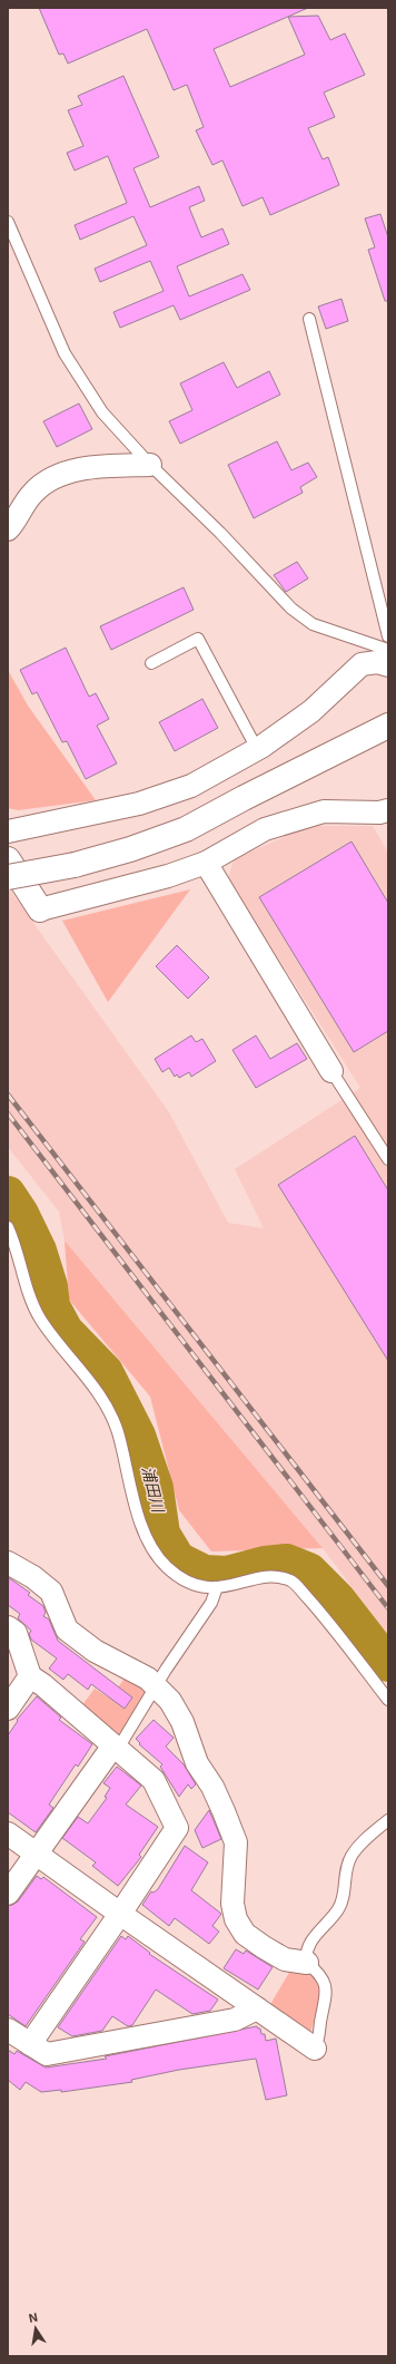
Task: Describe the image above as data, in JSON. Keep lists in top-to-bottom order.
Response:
{
  "water": ["浦田川"],
  "north": "top"
}
